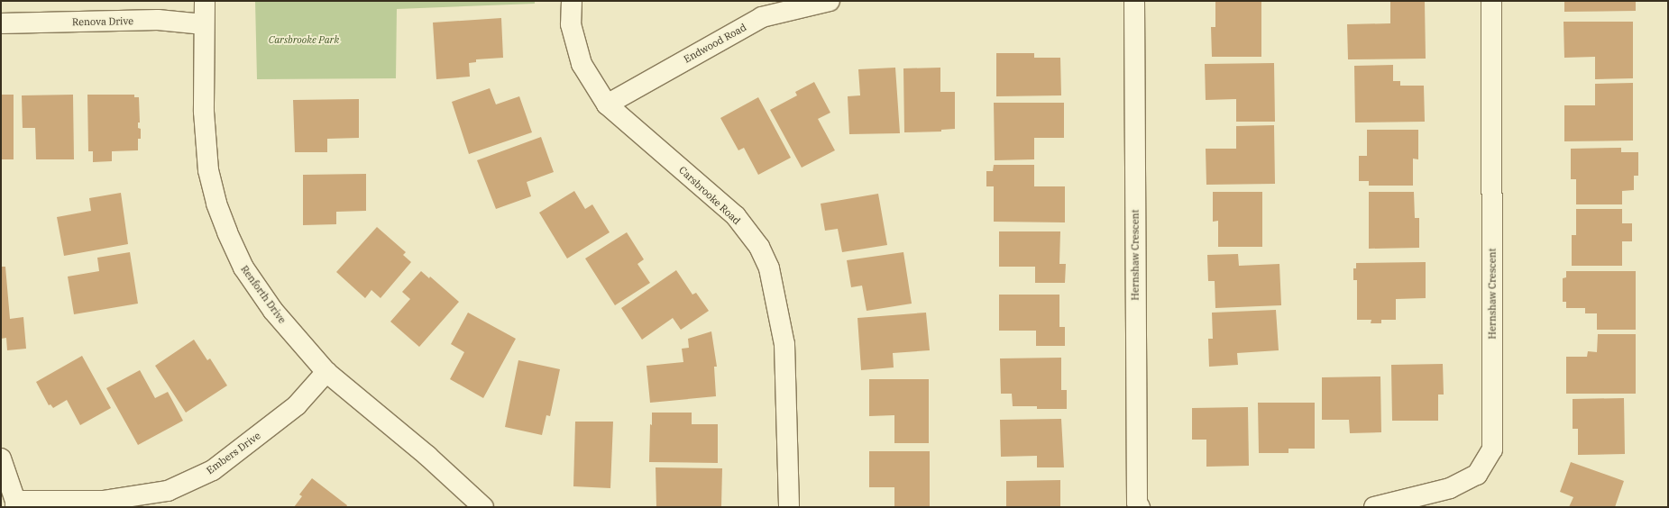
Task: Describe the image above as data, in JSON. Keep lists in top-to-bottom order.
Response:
{
  "streets": {
    "street": [
      "Renova Drive",
      "Endwood Road",
      "Carsbrooke Road",
      "Hernshaw Crescent",
      "Renforth Drive",
      "Embers Drive"
    ]
  },
  "crossings": [
    ["Renova Drive", "Renforth Drive"],
    ["Endwood Road", "Carsbrooke Road"],
    ["Renforth Drive", "Embers Drive"]
  ],
  "parks": ["Carsbrooke Park"]
}
